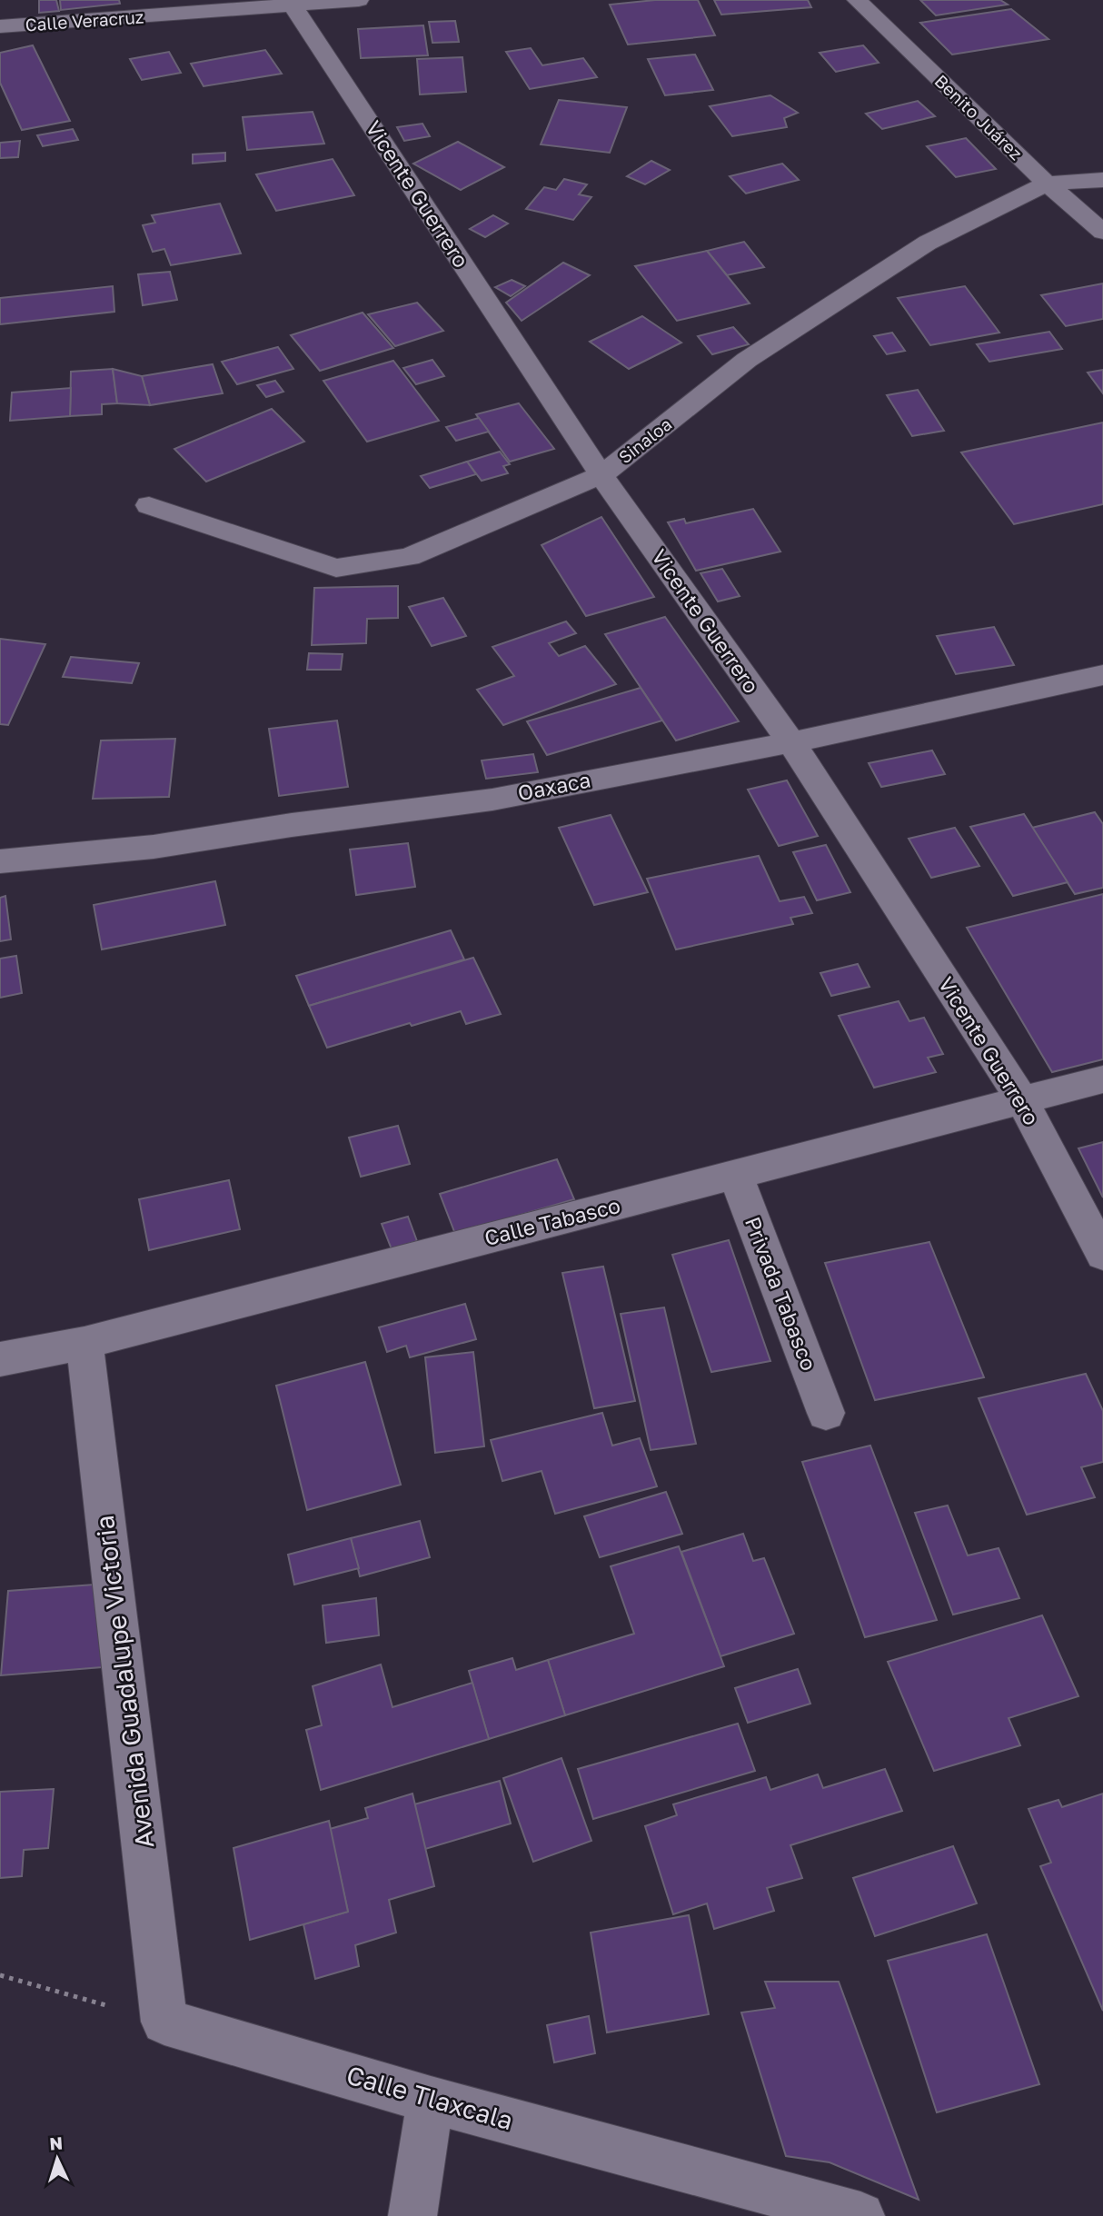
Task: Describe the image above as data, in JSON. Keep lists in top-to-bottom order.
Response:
{
  "streets": {
    "street": [
      "Calle Veracruz",
      "Benito Juárez",
      "Vicente Guerrero",
      "Sinaloa",
      "Oaxaca",
      "Calle Tabasco",
      "Privada Tabasco",
      "Avenida Guadalupe Victoria",
      "Calle Tlaxcala"
    ]
  },
  "crossings": [
    ["Calle Veracruz", "Vicente Guerrero"],
    ["Benito Juárez", "Sinaloa"],
    ["Vicente Guerrero", "Sinaloa"],
    ["Vicente Guerrero", "Oaxaca"],
    ["Vicente Guerrero", "Calle Tabasco"],
    ["Calle Tabasco", "Privada Tabasco"],
    ["Calle Tabasco", "Avenida Guadalupe Victoria"],
    ["Avenida Guadalupe Victoria", "Calle Tlaxcala"]
  ],
  "north": "top"
}
